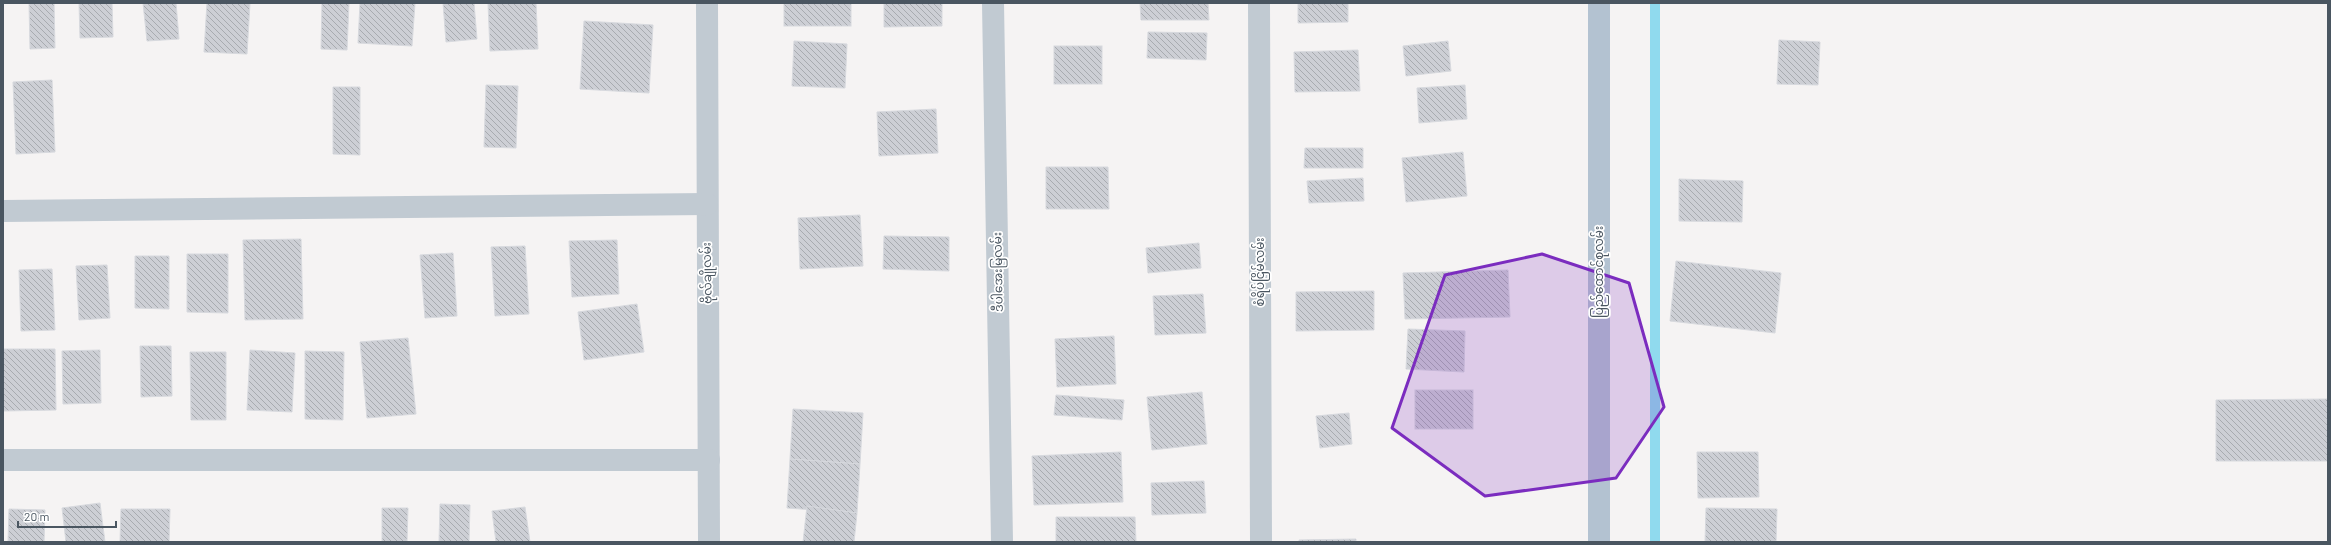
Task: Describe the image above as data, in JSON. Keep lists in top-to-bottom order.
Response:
{
  "streets": {
    "main road": ["ပြည်ထောင်စုလမ်း"],
    "street": ["ဒီပါအေးမြလမ်း", "စံရိပ်ငြိမ်လမ်း", "ဗိုလ်ချိုလမ်း"]
  },
  "scale_bar": "20 m"
}
